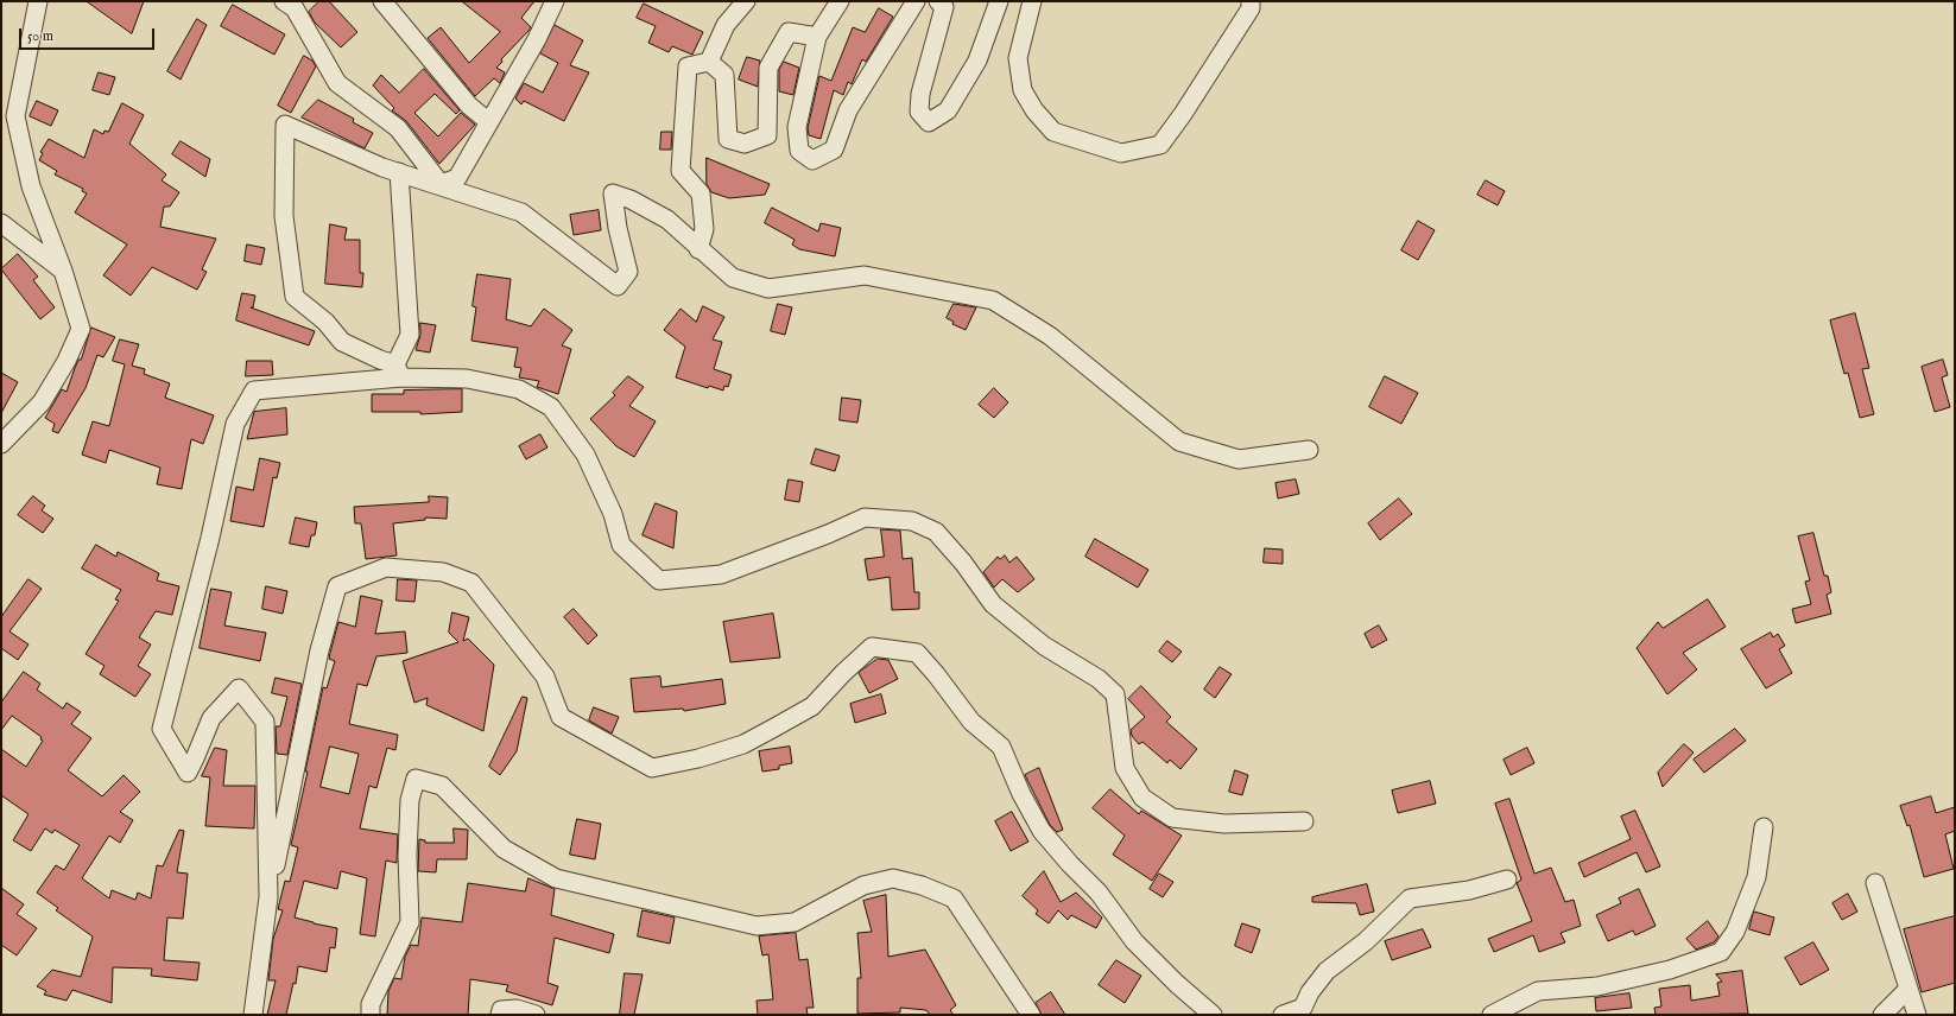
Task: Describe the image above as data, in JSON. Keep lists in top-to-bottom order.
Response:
{
  "scale_bar": "50 m"
}
